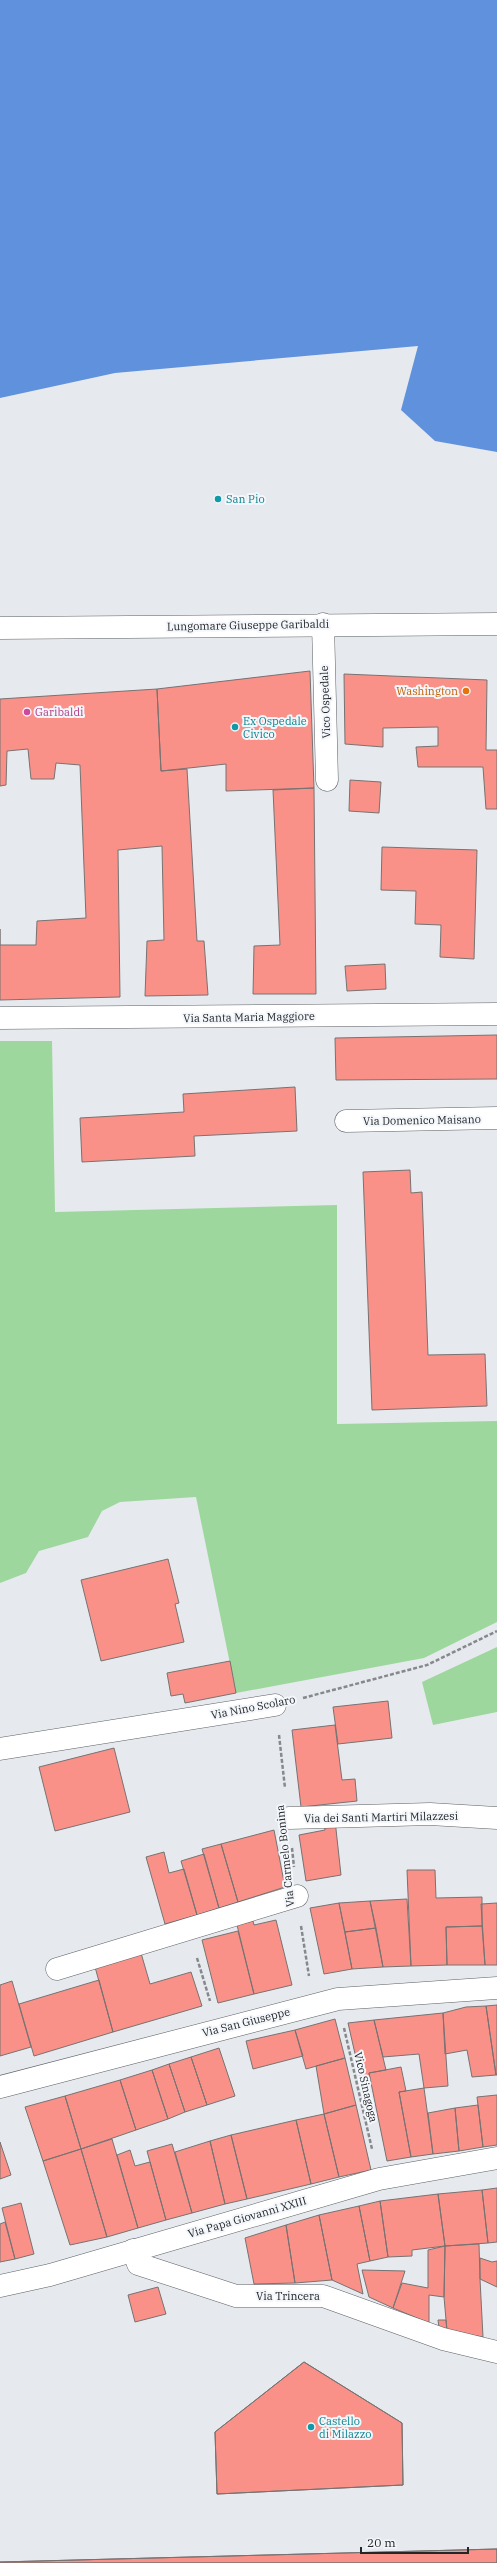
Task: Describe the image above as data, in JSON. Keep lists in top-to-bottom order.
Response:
{
  "streets": {
    "street": [
      "Lungomare Giuseppe Garibaldi",
      "Vico Ospedale",
      "Via Santa Maria Maggiore",
      "Via Domenico Maisano",
      "Via Nino Scolaro",
      "Via dei Santi Martiri Milazzesi",
      "Via San Giuseppe",
      "Via Papa Giovanni XXIII",
      "Via Trincera"
    ],
    "path": ["Via Carmelo Bonina", "Vico Sinagoga"]
  },
  "crossings": [
    ["Lungomare Giuseppe Garibaldi", "Vico Ospedale"],
    ["Via Nino Scolaro", "Via Carmelo Bonina"],
    ["Via dei Santi Martiri Milazzesi", "Via Carmelo Bonina"],
    ["Via Carmelo Bonina", "Via San Giuseppe"],
    ["Via San Giuseppe", "Vico Sinagoga"],
    ["Vico Sinagoga", "Via Papa Giovanni XXIII"],
    ["Via Papa Giovanni XXIII", "Via Trincera"]
  ],
  "places": [
    "San Pio",
    "Washington",
    "Garibaldi",
    "Ex Ospedale Civico",
    "Castello di Milazzo"
  ],
  "scale_bar": "20 m"
}
